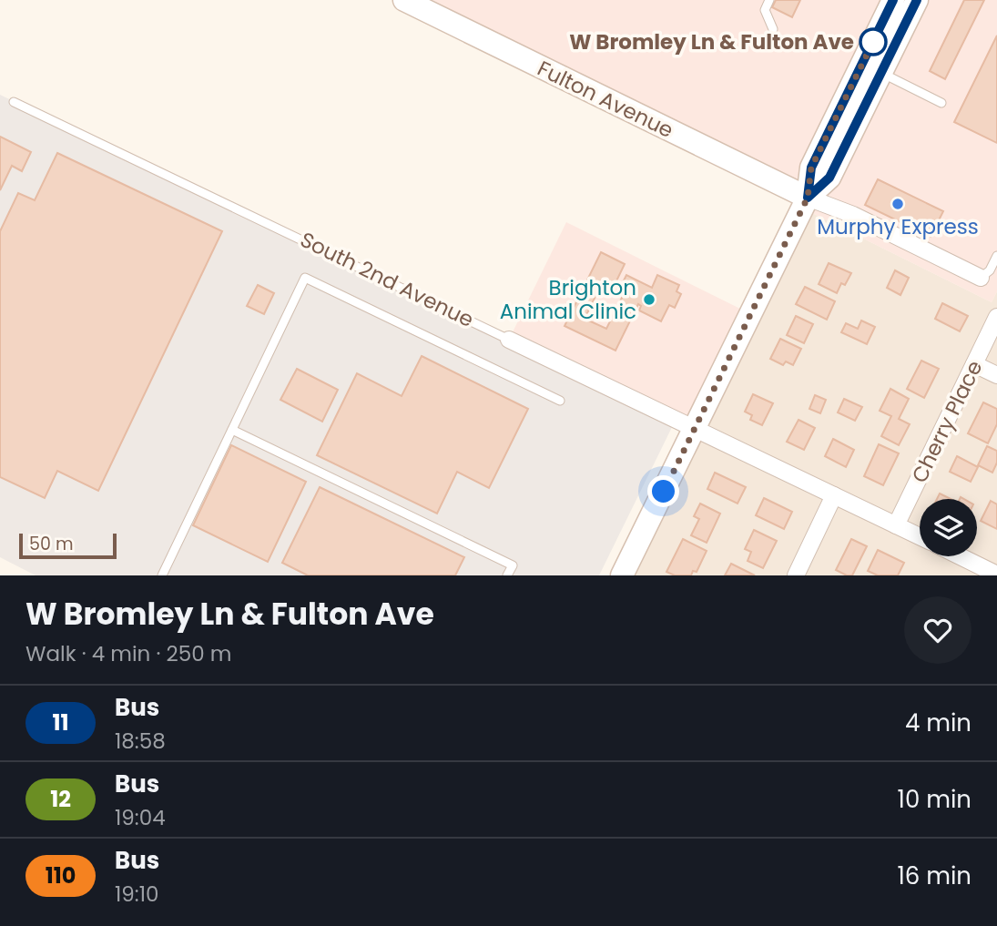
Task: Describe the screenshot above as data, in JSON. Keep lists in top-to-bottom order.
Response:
{
  "streets": {
    "main road": ["Fulton Avenue"],
    "street": ["South 2nd Avenue", "Cherry Place"]
  },
  "crossings": [
    ["South 2nd Avenue", "Cherry Place"]
  ],
  "places": ["W Bromley Ln & Fulton Ave", "Murphy Express", "Brighton Animal Clinic"],
  "lines": ["bus line 11"],
  "scale_bar": "50 m",
  "page": {
    "scale": "50 m",
    "heading": ["W Bromley Ln & Fulton Ave", "Walk · 4 min · 250 m"],
    "list": [
      {
        "mark": "11",
        "name": "Bus",
        "note": "18:58",
        "value": "4 min"
      },
      {
        "mark": "12",
        "name": "Bus",
        "note": "19:04",
        "value": "10 min"
      },
      {
        "mark": "110",
        "name": "Bus",
        "note": "19:10",
        "value": "16 min"
      }
    ]
  }
}
